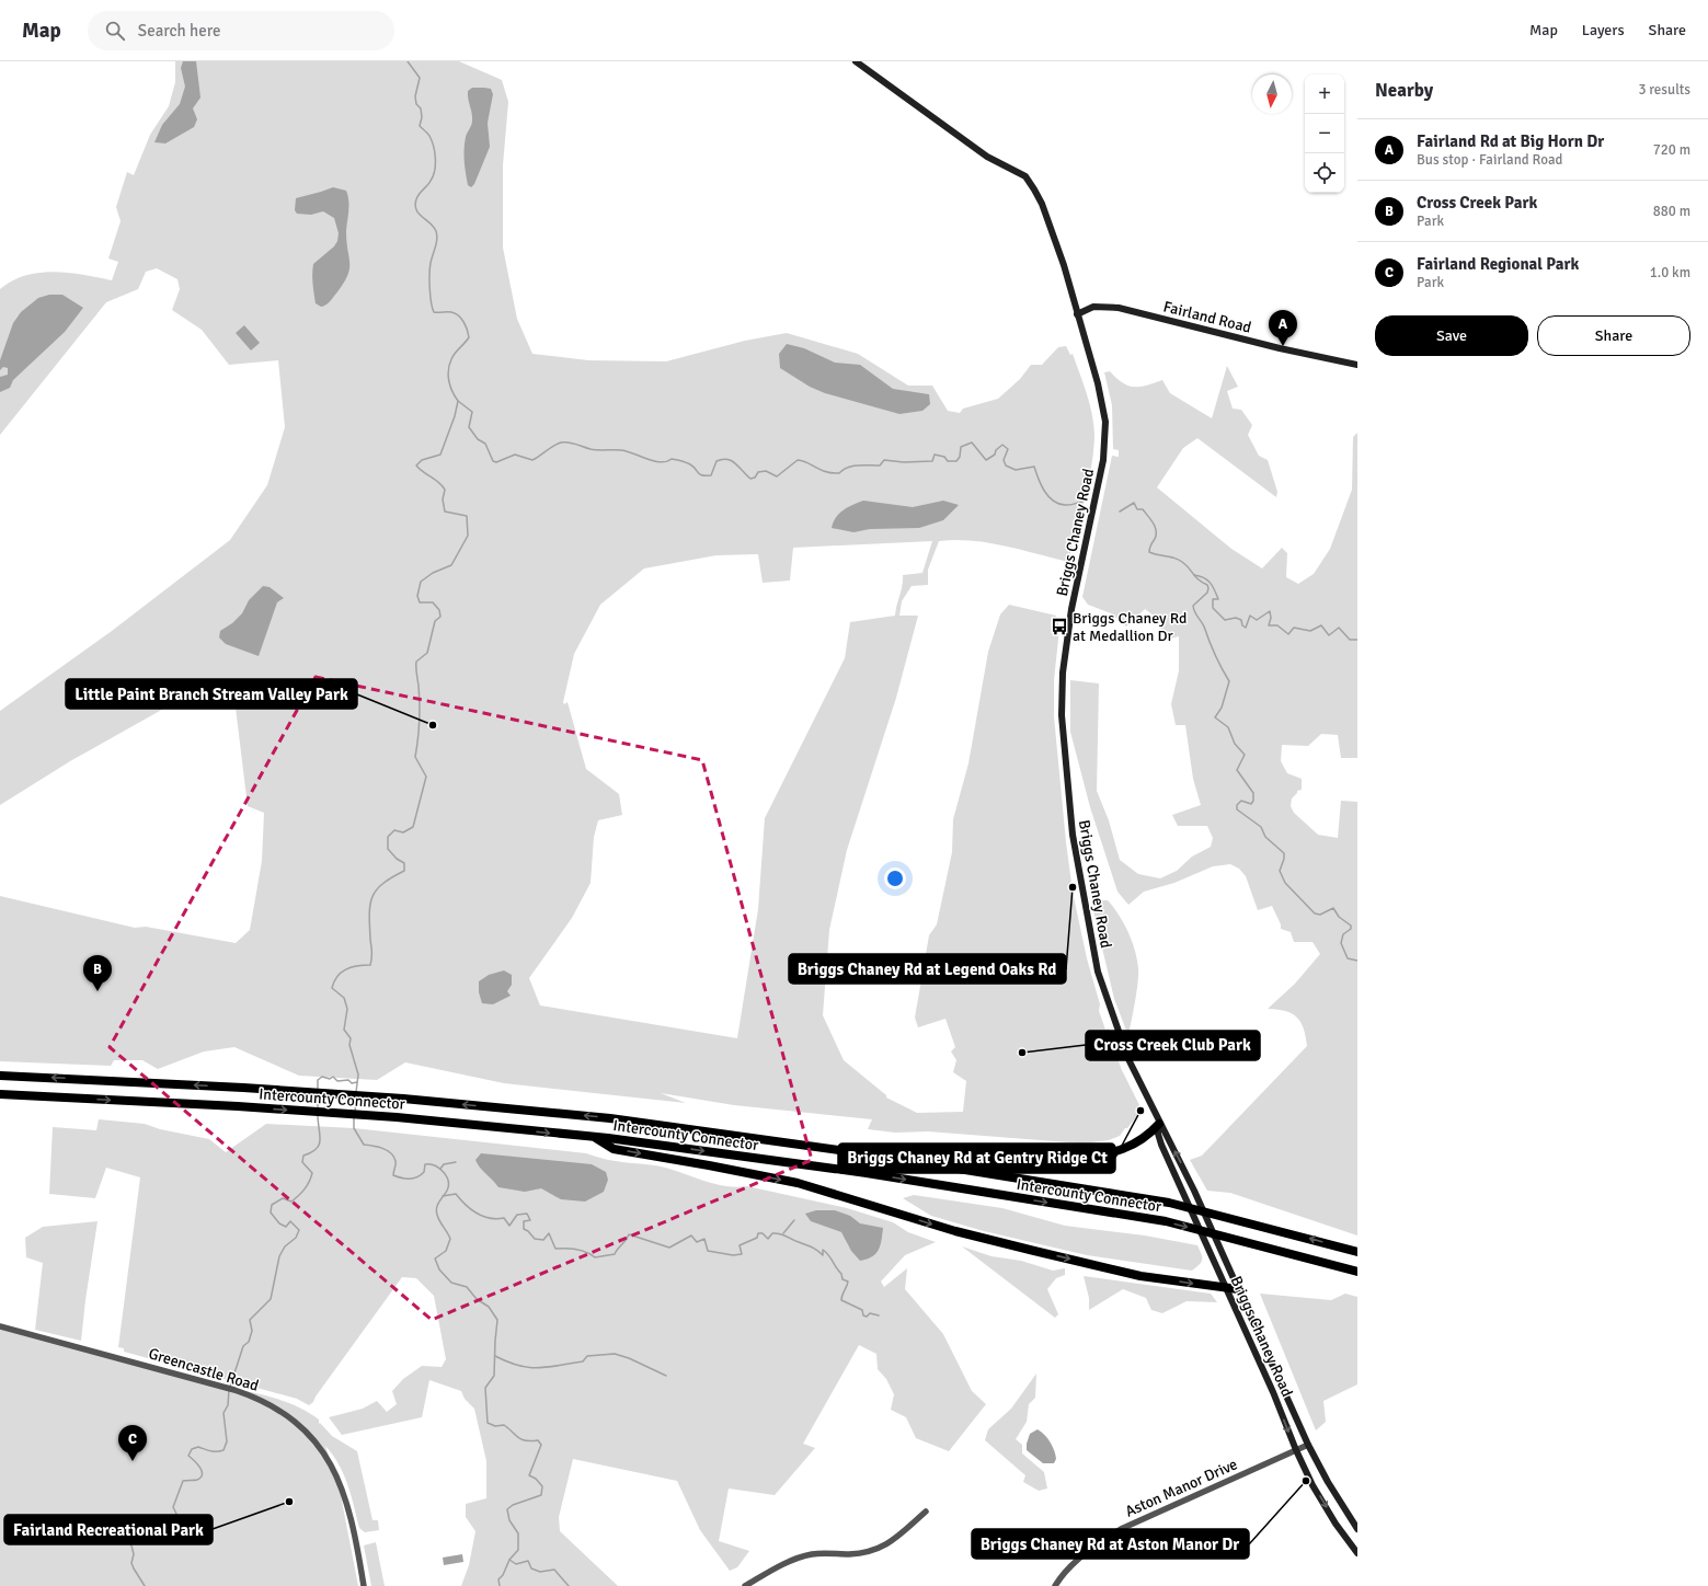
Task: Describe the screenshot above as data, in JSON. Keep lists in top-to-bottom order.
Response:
{
  "streets": {
    "highway": ["Intercounty Connector"],
    "main road": ["Fairland Road", "Briggs Chaney Road"],
    "street": ["Greencastle Road", "Aston Manor Drive"]
  },
  "crossings": [
    ["Fairland Road", "Briggs Chaney Road"],
    ["Briggs Chaney Road", "Aston Manor Drive"]
  ],
  "places": {
    "bus stop": ["Briggs Chaney Rd at Medallion Dr"],
    "other": [
      "Little Paint Branch Stream Valley Park",
      "Briggs Chaney Rd at Legend Oaks Rd",
      "Cross Creek Club Park",
      "Briggs Chaney Rd at Gentry Ridge Ct",
      "Briggs Chaney Rd at Aston Manor Dr",
      "Fairland Recreational Park"
    ]
  },
  "north": "bottom",
  "page": {
    "header": "Map",
    "search": "Search here",
    "nav": ["Map", "Layers", "Share"],
    "heading": ["Nearby", "3 results"],
    "map_buttons": ["+", "−"],
    "list": [
      {
        "mark": "A",
        "name": "Fairland Rd at Big Horn Dr",
        "note": "Bus stop · Fairland Road",
        "value": "720 m"
      },
      {
        "mark": "B",
        "name": "Cross Creek Park",
        "note": "Park",
        "value": "880 m"
      },
      {
        "mark": "C",
        "name": "Fairland Regional Park",
        "note": "Park",
        "value": "1.0 km"
      }
    ],
    "buttons": ["Save", "Share"],
    "pins": ["A", "B", "C"]
  }
}
